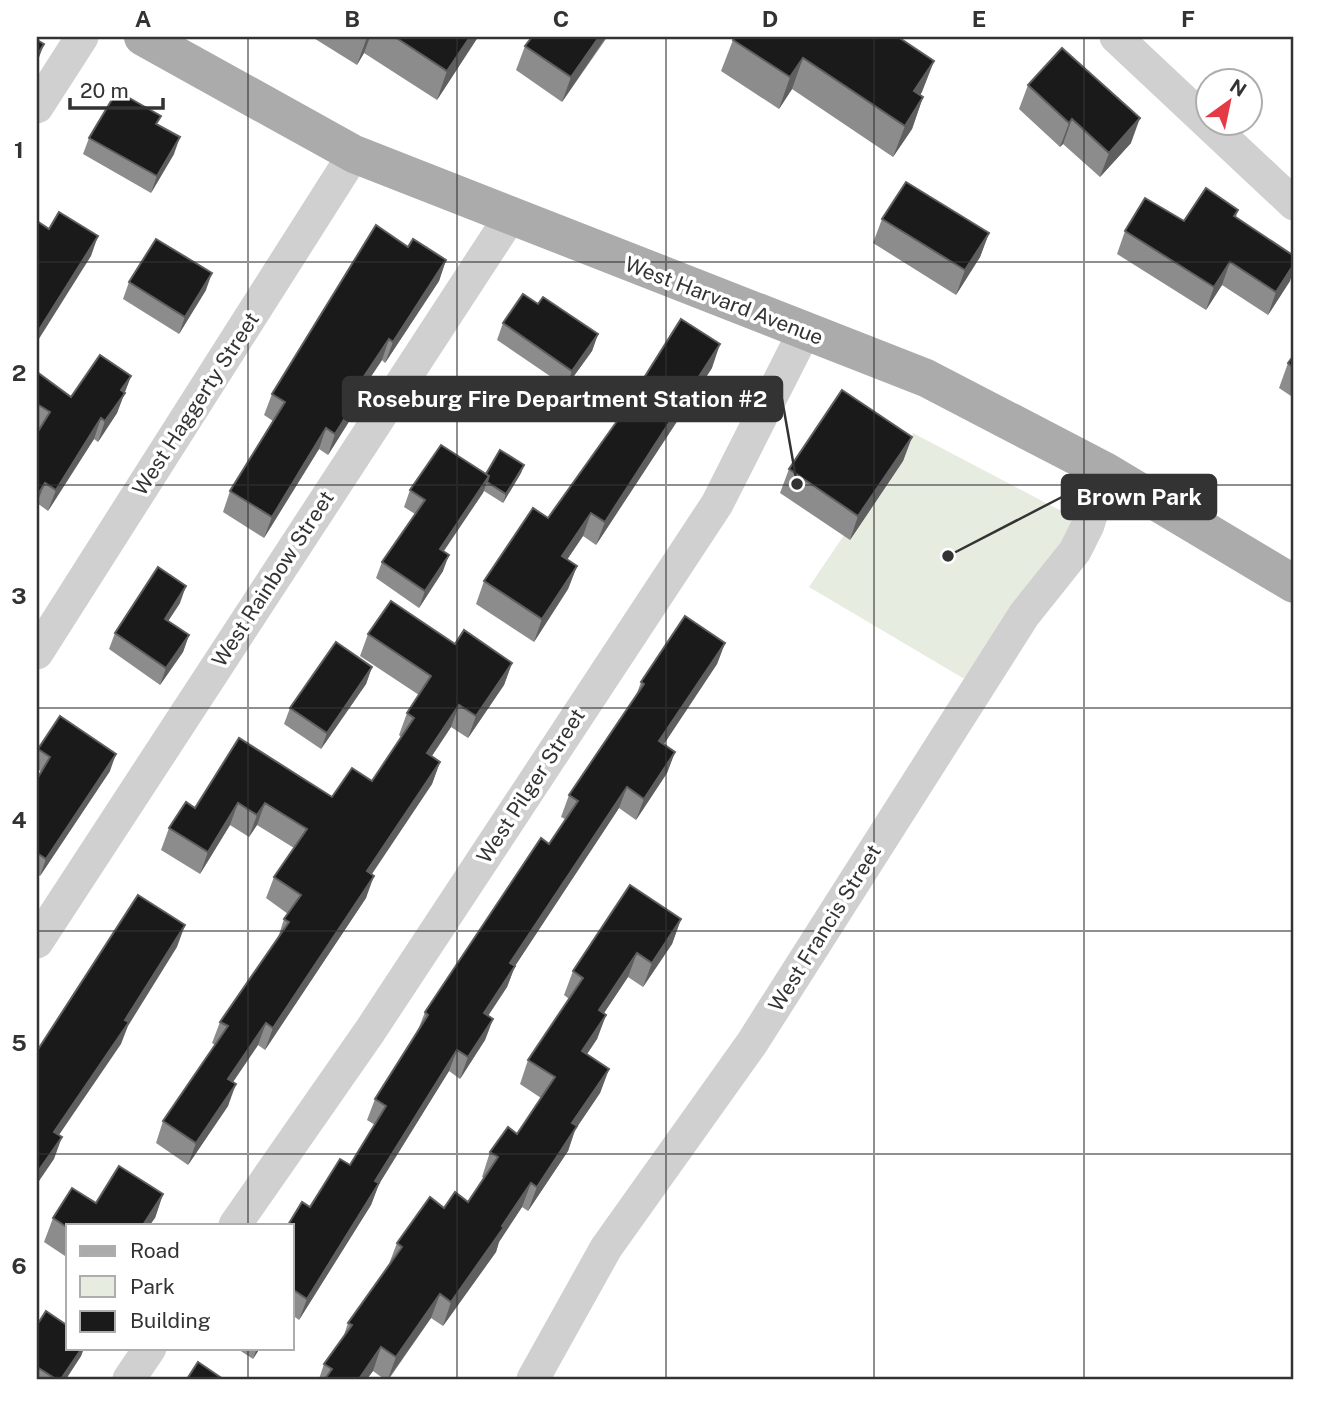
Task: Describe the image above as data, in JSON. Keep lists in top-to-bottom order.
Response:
{
  "streets": {
    "main road": ["West Harvard Avenue"],
    "street": [
      "West Haggerty Street",
      "West Rainbow Street",
      "West Pilger Street",
      "West Francis Street"
    ]
  },
  "crossings": [
    ["West Harvard Avenue", "West Haggerty Street"],
    ["West Harvard Avenue", "West Rainbow Street"],
    ["West Harvard Avenue", "West Pilger Street"],
    ["West Harvard Avenue", "West Francis Street"]
  ],
  "places": ["Roseburg Fire Department Station #2", "Brown Park"],
  "legend": ["Road", "Park", "Building"],
  "scale_bar": "20 m",
  "north": "top right",
  "grid": {
    "columns": [
      "A",
      "B",
      "C",
      "D",
      "E",
      "F"
    ],
    "rows": [
      "1",
      "2",
      "3",
      "4",
      "5",
      "6"
    ]
  }
}
